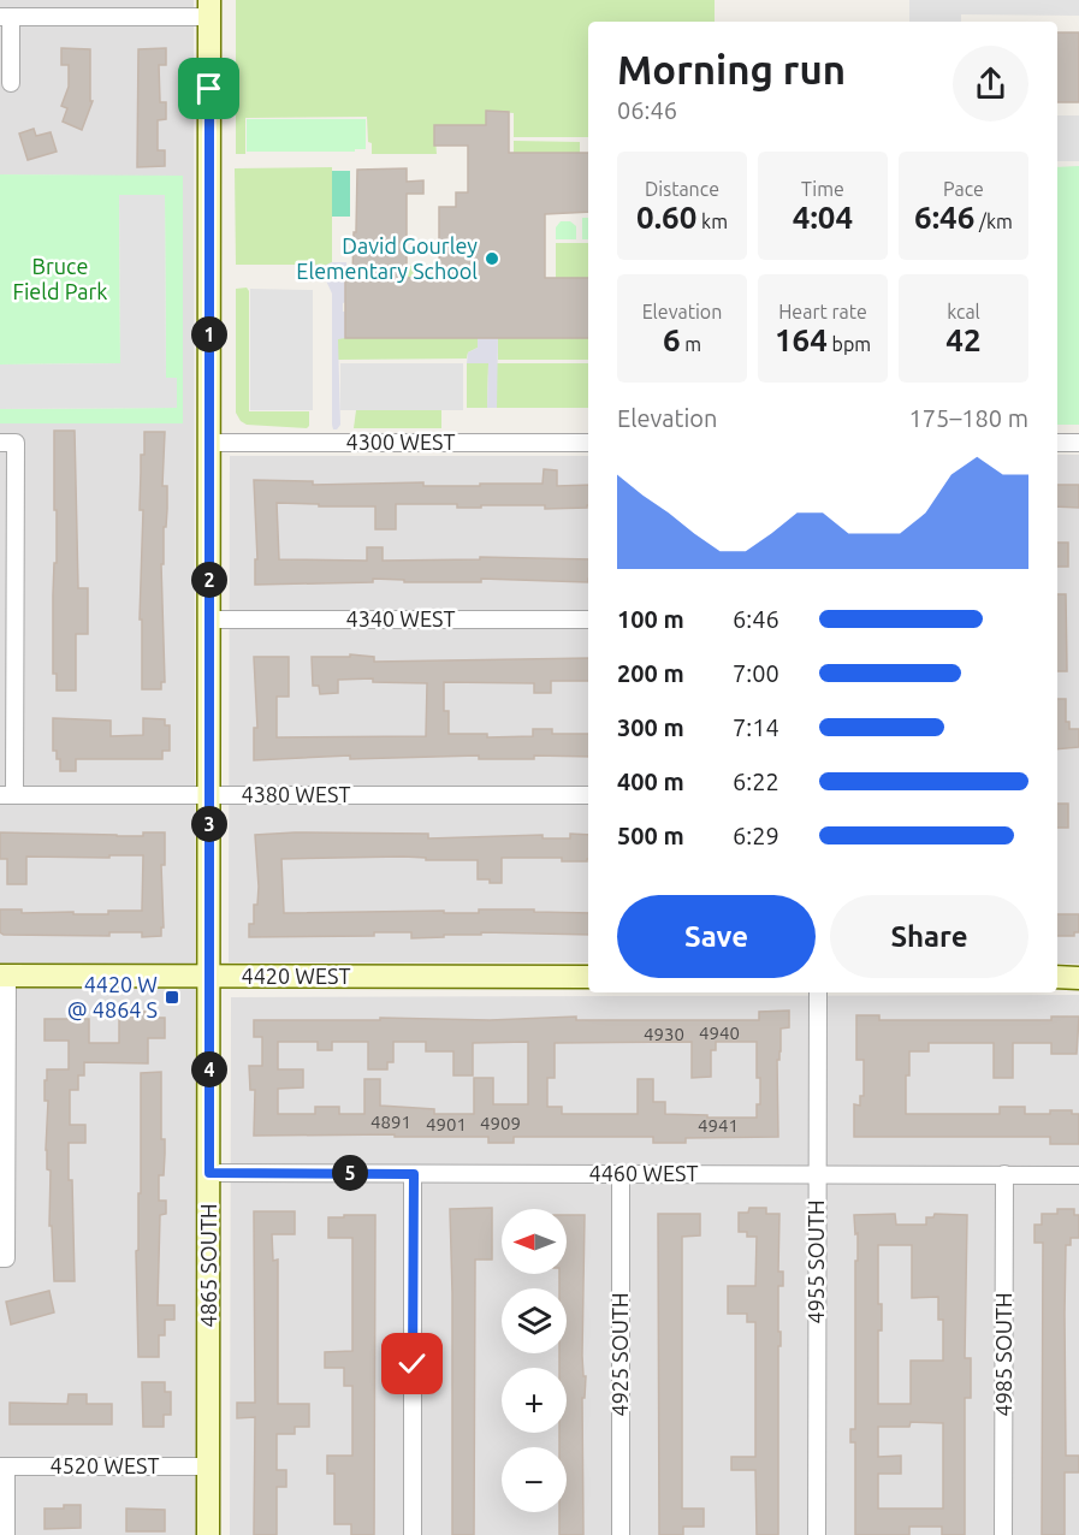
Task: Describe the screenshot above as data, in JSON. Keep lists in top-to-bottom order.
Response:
{
  "streets": {
    "street": [
      "4300 WEST",
      "4340 WEST",
      "4380 WEST",
      "4420 WEST",
      "4460 WEST",
      "4955 SOUTH",
      "4865 SOUTH",
      "4925 SOUTH",
      "4985 SOUTH",
      "4520 WEST"
    ]
  },
  "crossings": [
    ["4300 WEST", "4865 SOUTH"],
    ["4340 WEST", "4865 SOUTH"],
    ["4380 WEST", "4865 SOUTH"],
    ["4420 WEST", "4865 SOUTH"],
    ["4460 WEST", "4955 SOUTH"],
    ["4460 WEST", "4865 SOUTH"],
    ["4460 WEST", "4925 SOUTH"],
    ["4460 WEST", "4985 SOUTH"],
    ["4865 SOUTH", "4520 WEST"]
  ],
  "parks": ["Bruce Field Park"],
  "places": {
    "other": ["David Gourley Elementary School"],
    "transit": ["4420 W @ 4864 S"]
  },
  "house_numbers": [
    "4940",
    "4930",
    "4891",
    "4909",
    "4901",
    "4941"
  ],
  "north": "left",
  "page": {
    "heading": ["Morning run", "06:46"],
    "stats": [
      ["Distance", "0.60 km"],
      ["Time", "4:04"],
      ["Pace", "6:46 /km"],
      ["Elevation", "6 m"],
      ["Heart rate", "164 bpm"],
      ["kcal", "42"]
    ],
    "pins": [
      "1",
      "2",
      "3",
      "4",
      "5"
    ],
    "chart": ["Elevation", "175–180 m"],
    "list": [
      {
        "name": "100 m",
        "note": "6:46"
      },
      {
        "name": "200 m",
        "note": "7:00"
      },
      {
        "name": "300 m",
        "note": "7:14"
      },
      {
        "name": "400 m",
        "note": "6:22"
      },
      {
        "name": "500 m",
        "note": "6:29"
      }
    ],
    "buttons": ["Save", "Share"],
    "map_buttons": ["+", "−"]
  }
}
